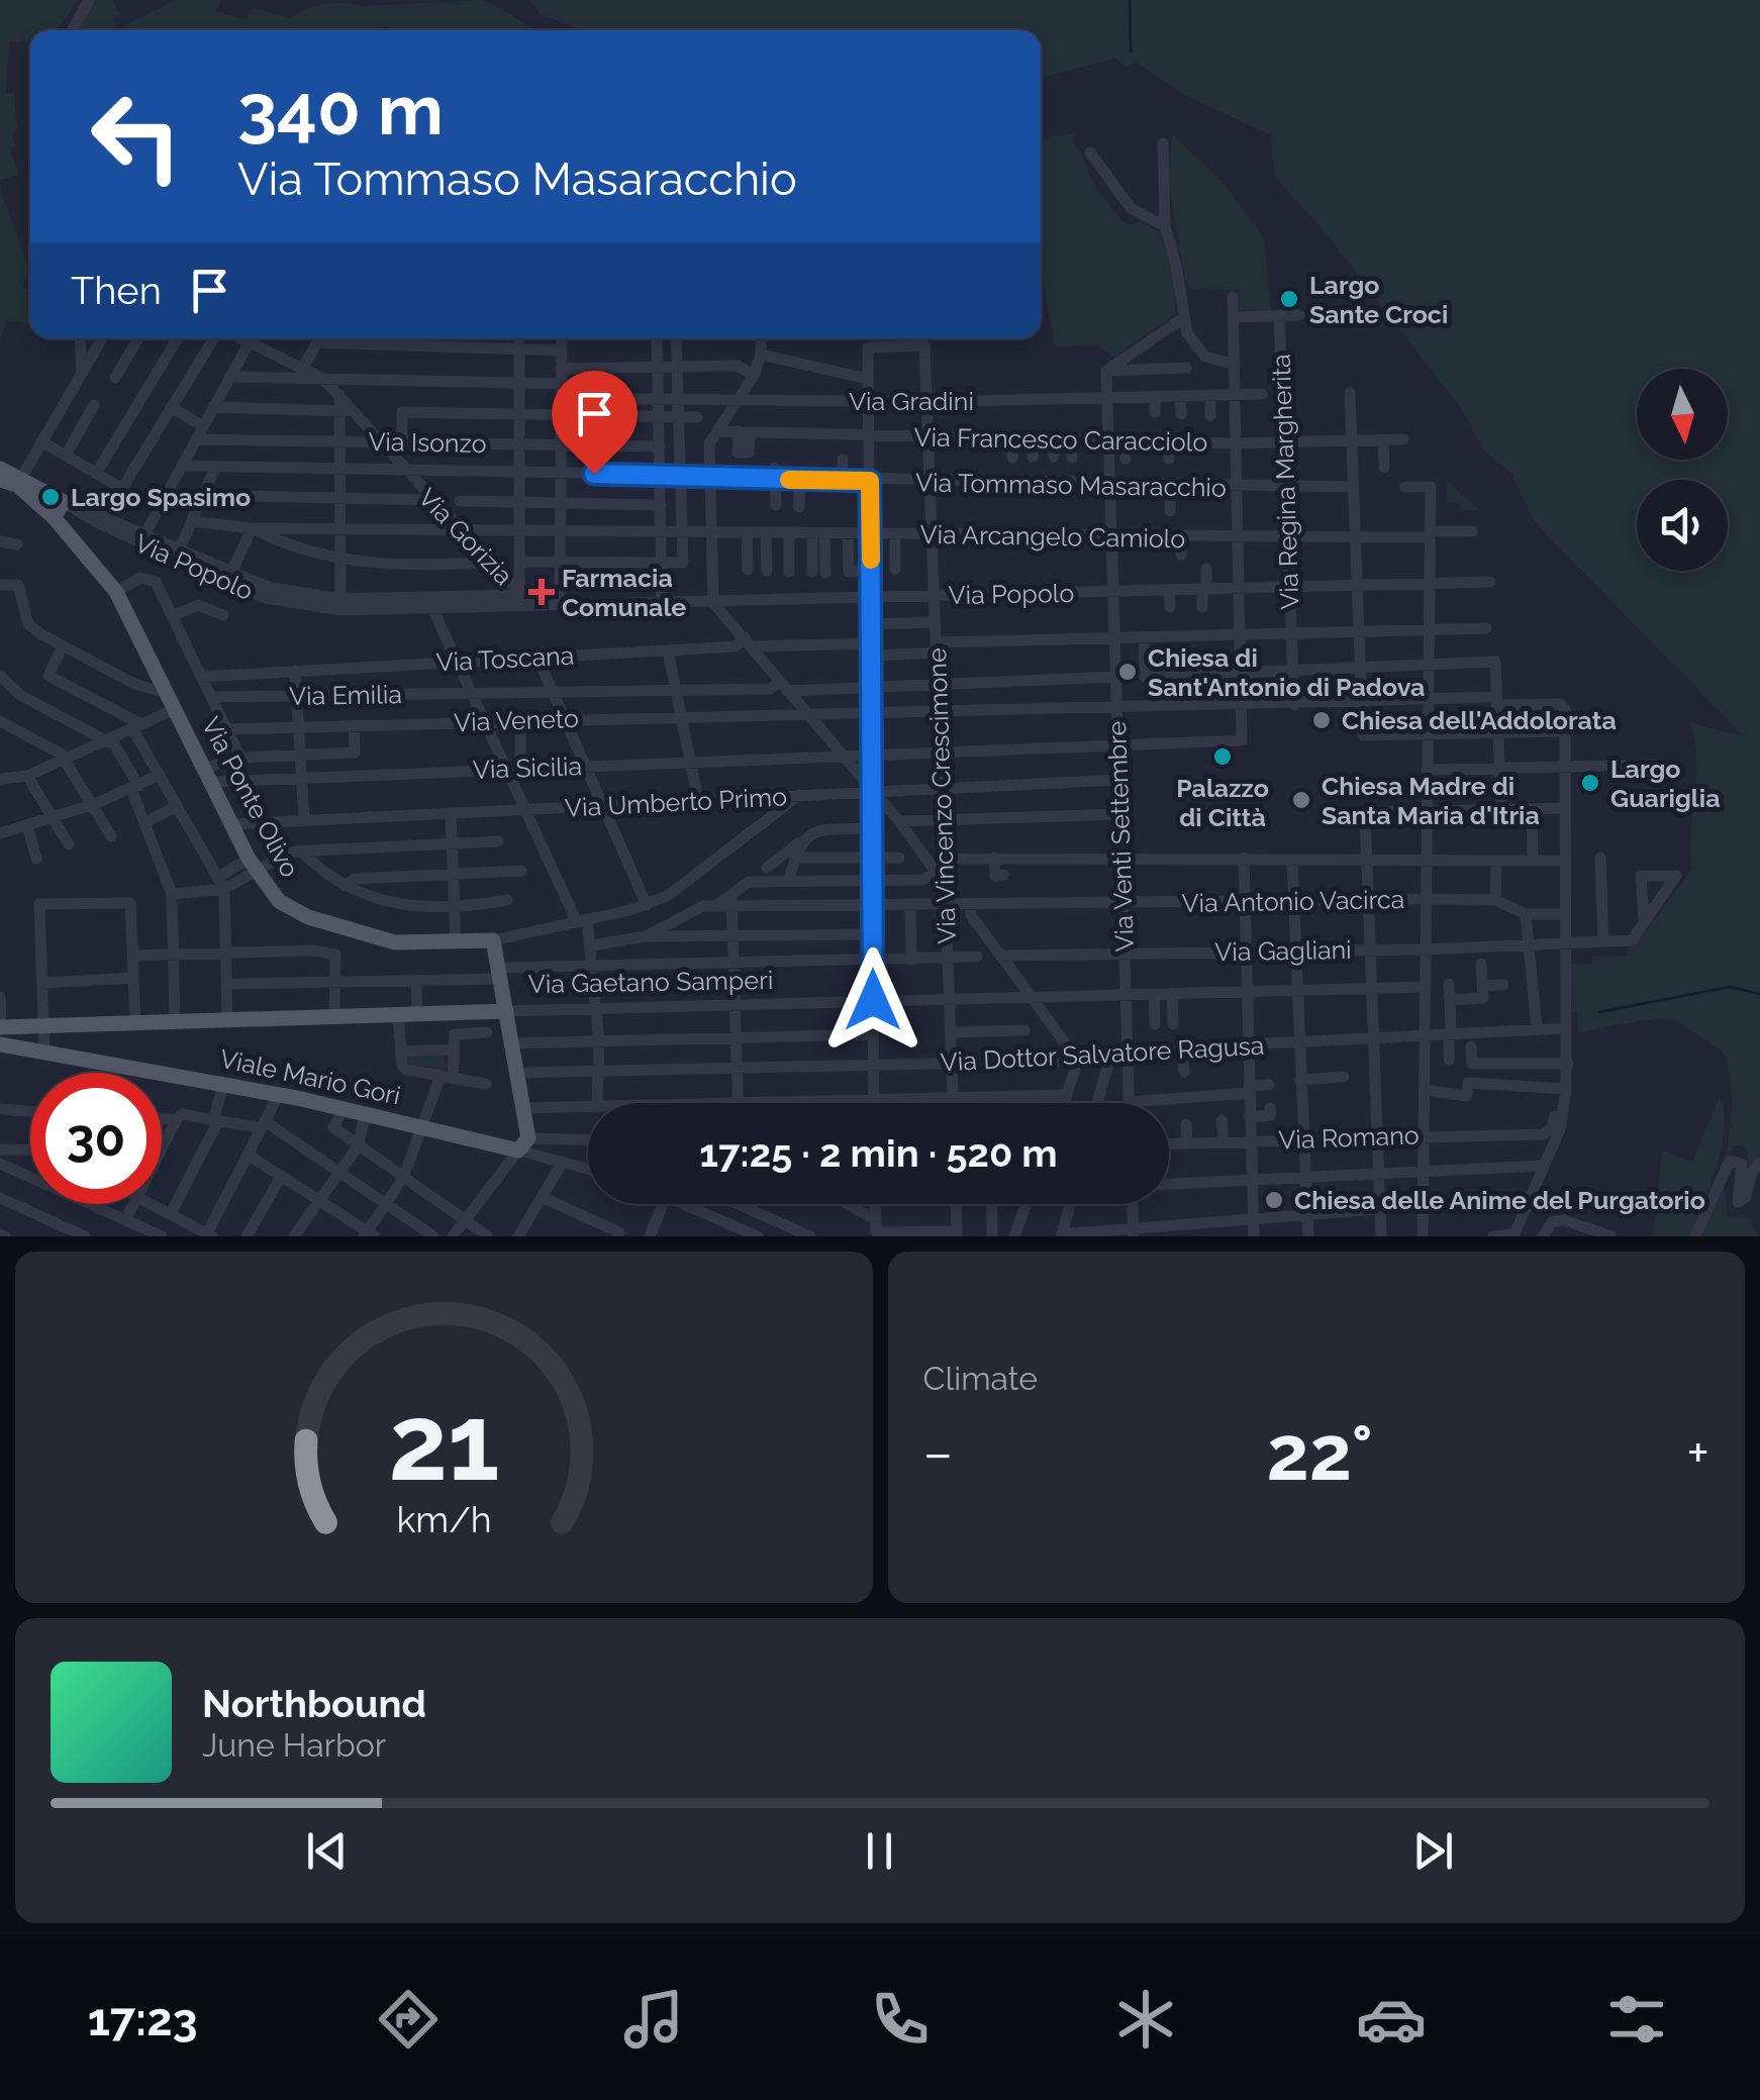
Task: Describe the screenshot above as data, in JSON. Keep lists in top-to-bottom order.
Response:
{
  "streets": {
    "main road": ["Via Ponte Olivo", "Via Gaetano Samperi", "Viale Mario Gori"],
    "street": [
      "Via Gradini",
      "Via Francesco Caracciolo",
      "Via Isonzo",
      "Via Regina Margherita",
      "Via Tommaso Masaracchio",
      "Via Gorizia",
      "Via Arcangelo Camiolo",
      "Via Popolo",
      "Via Toscana",
      "Via Emilia",
      "Via Veneto",
      "Via Sicilia",
      "Via Vincenzo Crescimone",
      "Via Umberto Primo",
      "Via Venti Settembre",
      "Via Antonio Vacirca",
      "Via Gagliani",
      "Via Dottor Salvatore Ragusa",
      "Via Romano"
    ]
  },
  "crossings": [
    ["Via Gradini", "Via Vincenzo Crescimone"],
    ["Via Gradini", "Via Venti Settembre"],
    ["Via Francesco Caracciolo", "Via Regina Margherita"],
    ["Via Francesco Caracciolo", "Via Vincenzo Crescimone"],
    ["Via Francesco Caracciolo", "Via Venti Settembre"],
    ["Via Isonzo", "Via Gorizia"],
    ["Via Regina Margherita", "Via Tommaso Masaracchio"],
    ["Via Regina Margherita", "Via Arcangelo Camiolo"],
    ["Via Regina Margherita", "Via Popolo"],
    ["Via Regina Margherita", "Via Toscana"],
    ["Via Regina Margherita", "Via Veneto"],
    ["Via Tommaso Masaracchio", "Via Gorizia"],
    ["Via Tommaso Masaracchio", "Via Vincenzo Crescimone"],
    ["Via Tommaso Masaracchio", "Via Venti Settembre"],
    ["Via Gorizia", "Via Arcangelo Camiolo"],
    ["Via Gorizia", "Via Popolo"],
    ["Via Arcangelo Camiolo", "Via Vincenzo Crescimone"],
    ["Via Arcangelo Camiolo", "Via Venti Settembre"],
    ["Via Popolo", "Via Vincenzo Crescimone"],
    ["Via Popolo", "Via Venti Settembre"],
    ["Via Toscana", "Via Vincenzo Crescimone"],
    ["Via Toscana", "Via Venti Settembre"],
    ["Via Emilia", "Via Vincenzo Crescimone"],
    ["Via Emilia", "Via Venti Settembre"],
    ["Via Veneto", "Via Sicilia"],
    ["Via Veneto", "Via Vincenzo Crescimone"],
    ["Via Veneto", "Via Venti Settembre"],
    ["Via Sicilia", "Via Vincenzo Crescimone"],
    ["Via Sicilia", "Via Ponte Olivo"],
    ["Via Sicilia", "Via Venti Settembre"],
    ["Via Vincenzo Crescimone", "Via Umberto Primo"],
    ["Via Vincenzo Crescimone", "Via Antonio Vacirca"],
    ["Via Vincenzo Crescimone", "Via Gaetano Samperi"],
    ["Via Vincenzo Crescimone", "Via Dottor Salvatore Ragusa"],
    ["Via Ponte Olivo", "Via Umberto Primo"],
    ["Via Umberto Primo", "Via Venti Settembre"],
    ["Via Venti Settembre", "Via Antonio Vacirca"],
    ["Via Venti Settembre", "Via Gagliani"],
    ["Via Venti Settembre", "Via Gaetano Samperi"],
    ["Via Venti Settembre", "Via Dottor Salvatore Ragusa"]
  ],
  "places": {
    "other": [
      "Largo Sante Croci",
      "Largo Spasimo",
      "Chiesa di Sant'Antonio di Padova",
      "Chiesa dell'Addolorata",
      "Palazzo di Città",
      "Largo Guariglia",
      "Chiesa Madre di Santa Maria d'Itria",
      "Chiesa delle Anime del Purgatorio"
    ],
    "health": ["Farmacia Comunale"]
  },
  "north": "bottom",
  "page": {
    "turn": ["340 m", "Via Tommaso Masaracchio"],
    "then": "Then",
    "limit": "30",
    "trip": "17:25 · 2 min · 520 m",
    "tile": "Climate",
    "heat": ["−", "22°", "+"],
    "song": ["Northbound", "June Harbor"],
    "tabs": "17:23",
    "gauge": ["21", "km/h"]
  }
}
